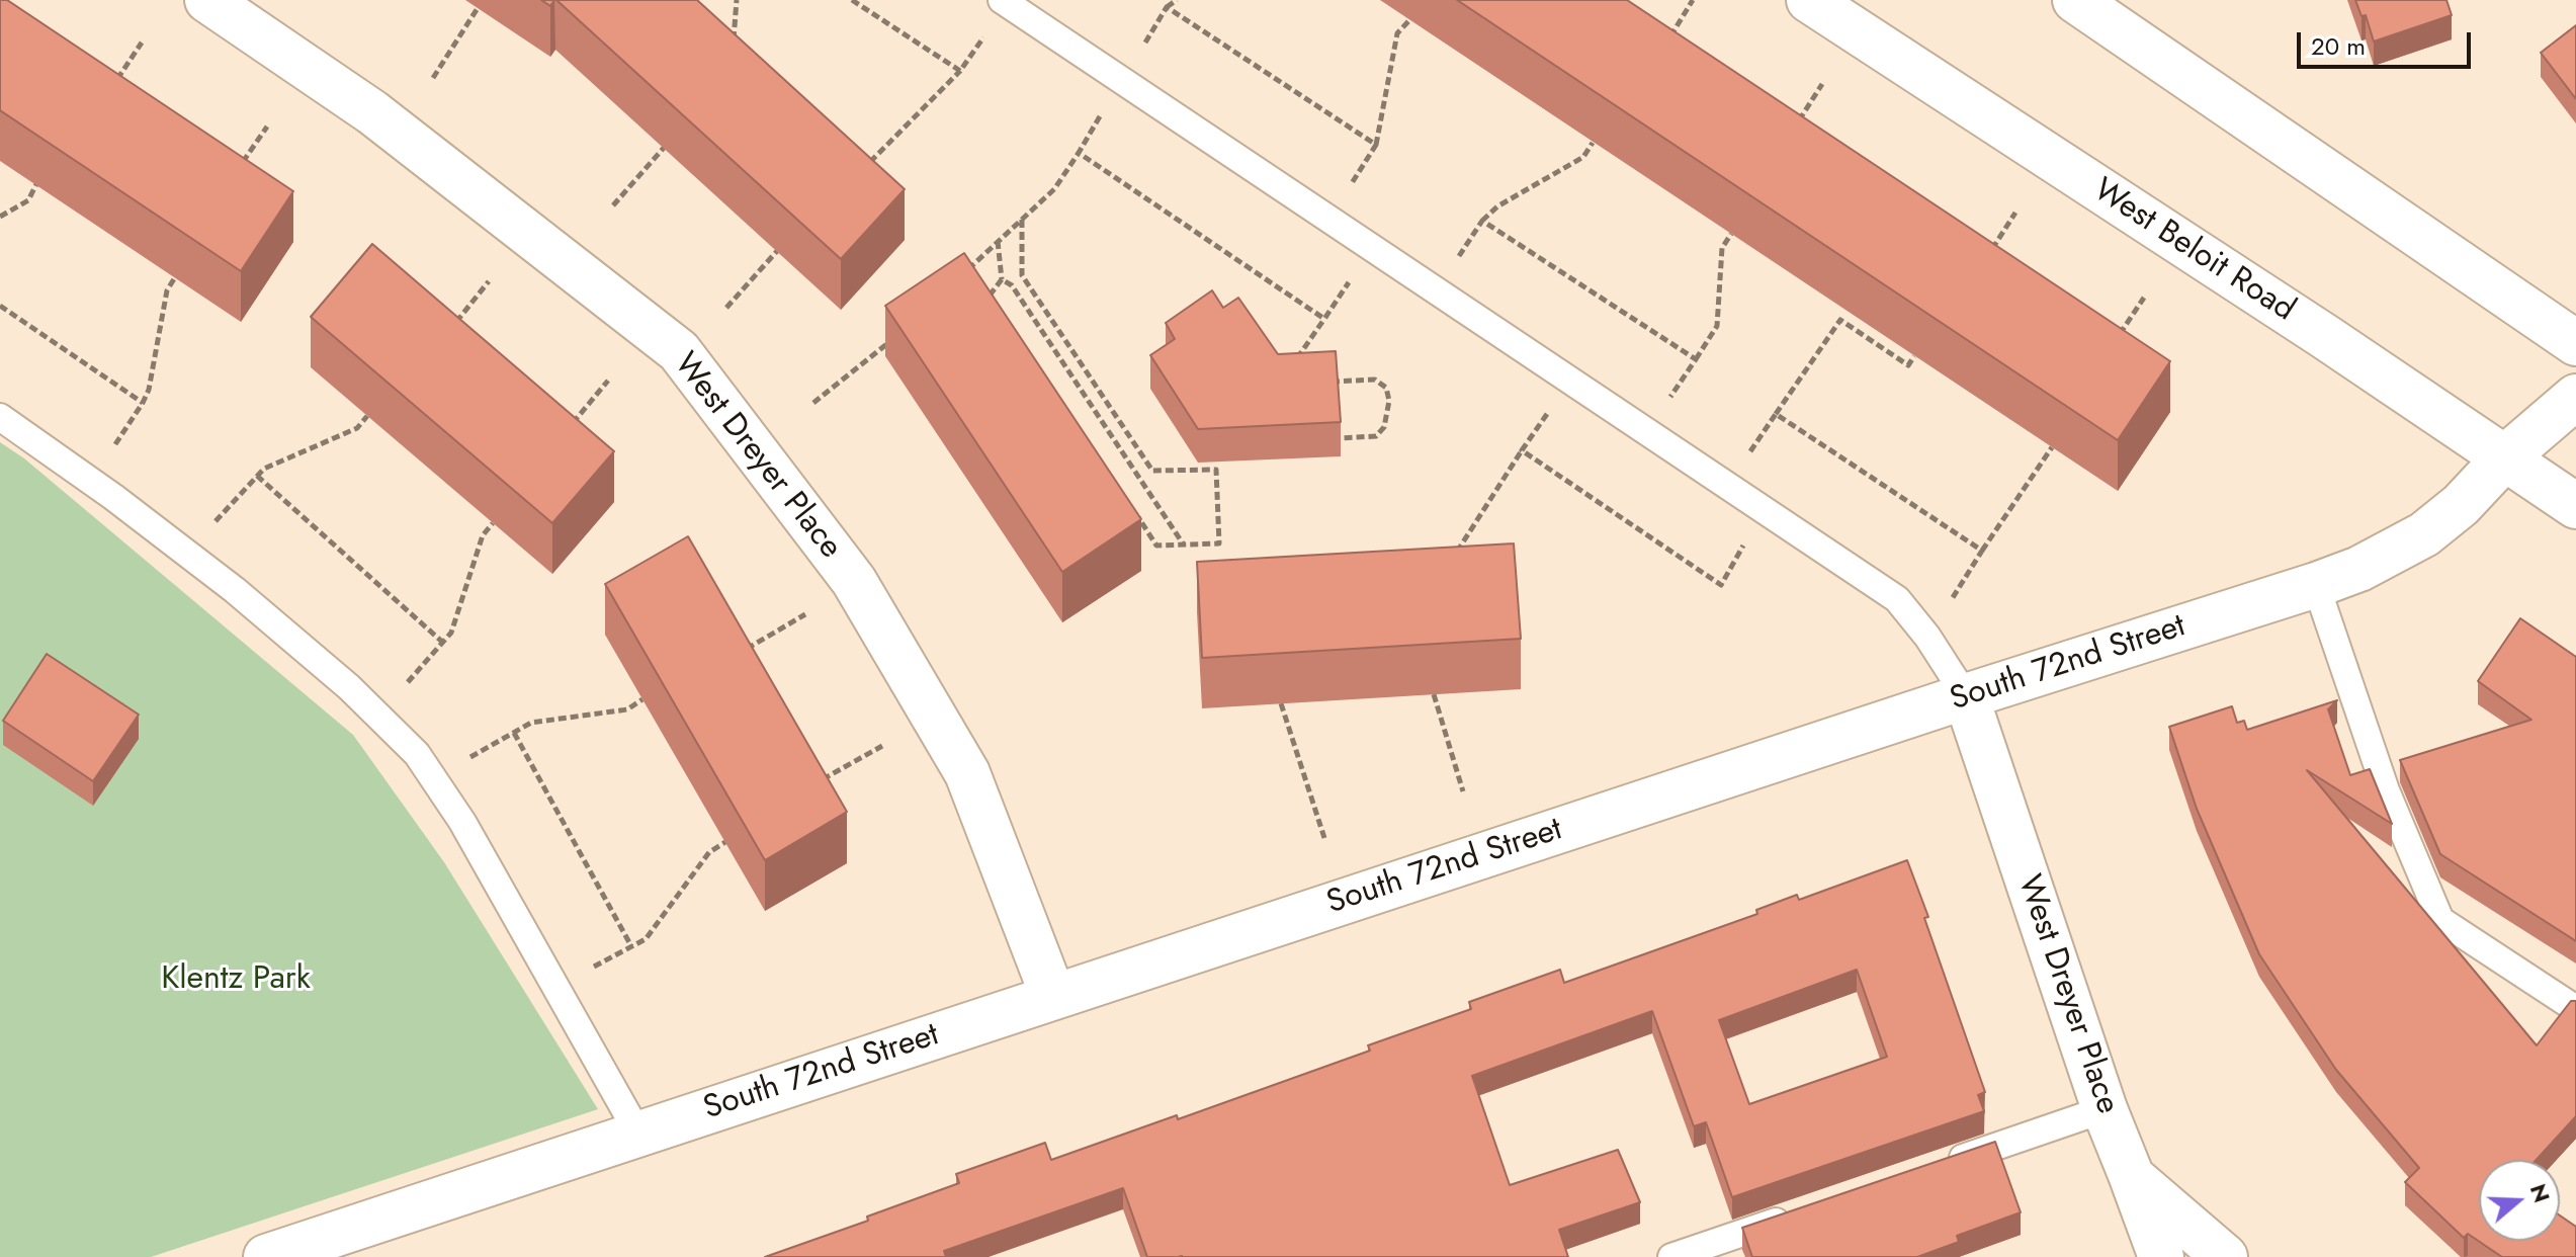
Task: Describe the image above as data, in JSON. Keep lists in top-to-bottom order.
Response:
{
  "streets": {
    "street": ["West Beloit Road", "West Dreyer Place", "South 72nd Street"]
  },
  "crossings": [
    ["West Beloit Road", "South 72nd Street"],
    ["West Dreyer Place", "South 72nd Street"]
  ],
  "parks": ["Klentz Park"],
  "scale_bar": "20 m",
  "north": "right"
}
